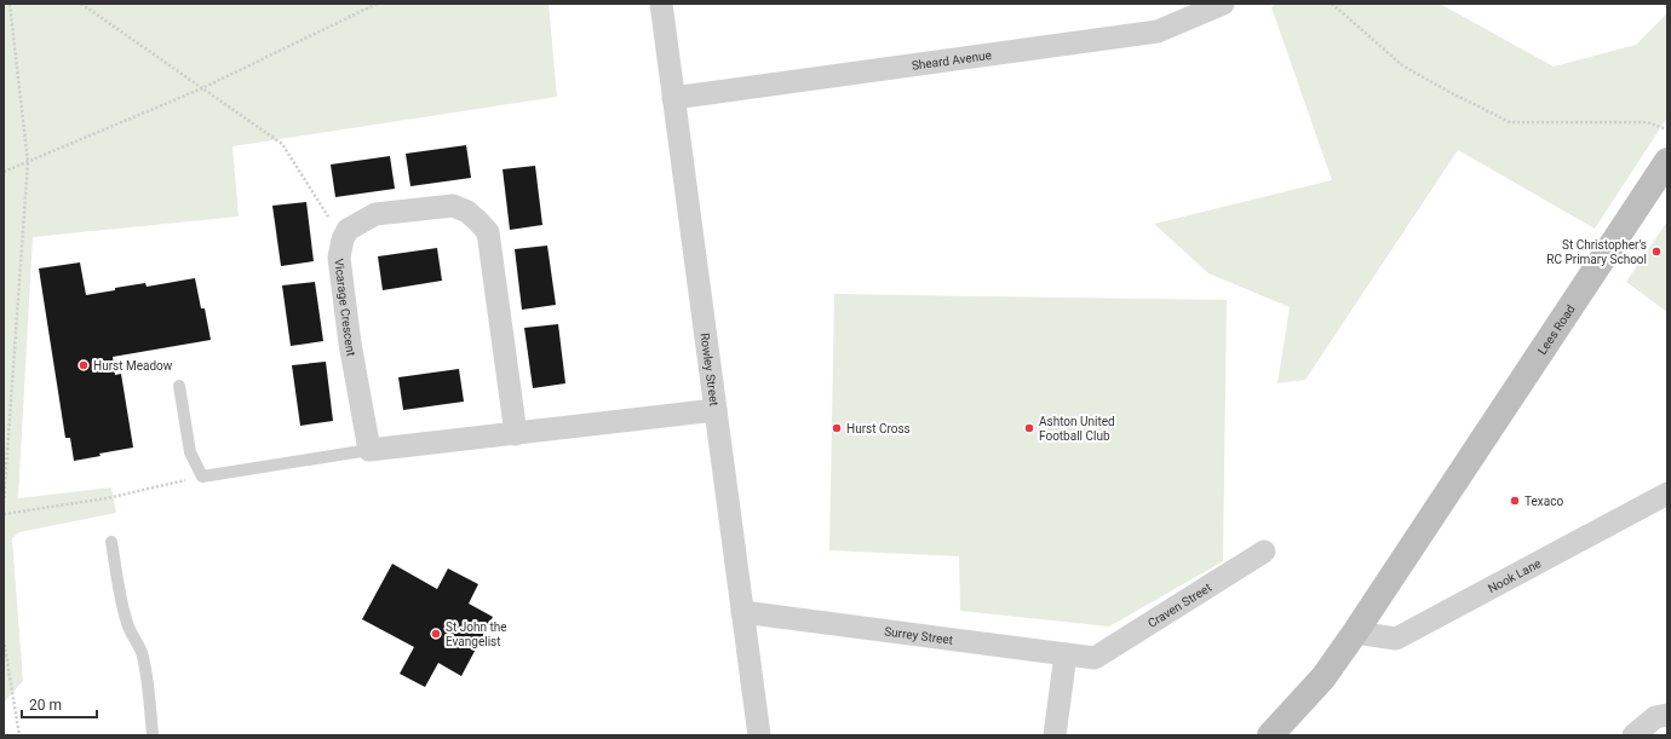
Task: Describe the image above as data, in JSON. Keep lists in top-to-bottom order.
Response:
{
  "streets": {
    "main road": ["Lees Road"],
    "street": [
      "Sheard Avenue",
      "Vicarage Crescent",
      "Rowley Street",
      "Nook Lane",
      "Craven Street",
      "Surrey Street"
    ]
  },
  "crossings": [
    ["Sheard Avenue", "Rowley Street"],
    ["Lees Road", "Nook Lane"],
    ["Rowley Street", "Surrey Street"],
    ["Craven Street", "Surrey Street"]
  ],
  "places": [
    "St Christopher's RC Primary School",
    "Hurst Meadow",
    "Hurst Cross",
    "Ashton United Football Club",
    "Texaco",
    "St John the Evangelist"
  ],
  "scale_bar": "20 m"
}
